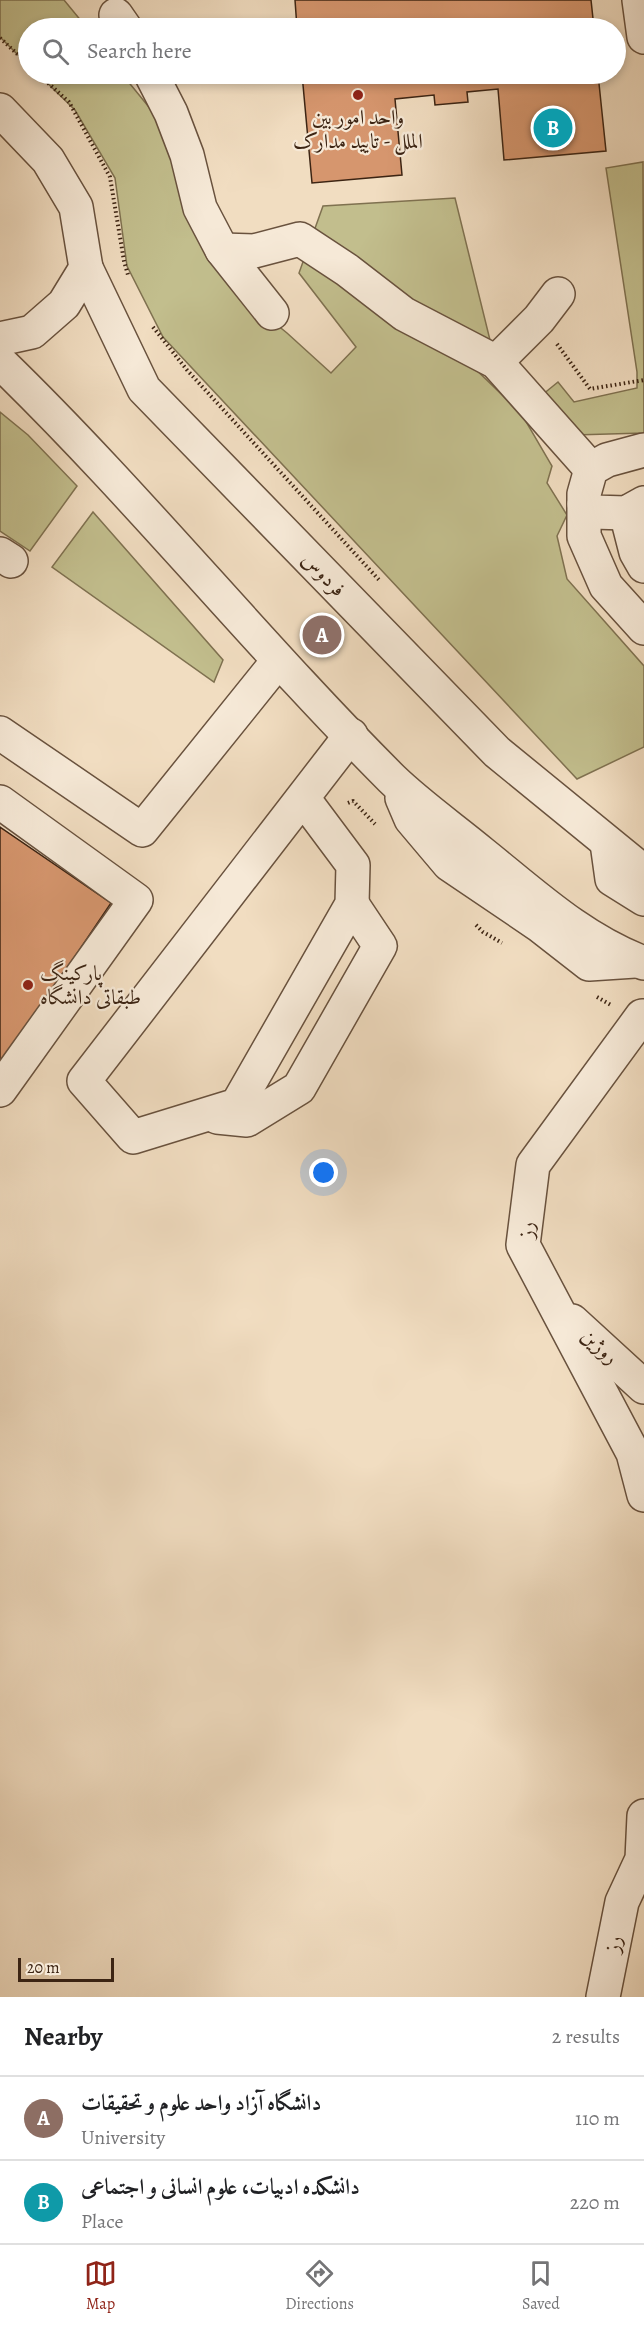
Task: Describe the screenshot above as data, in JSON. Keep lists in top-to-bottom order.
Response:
{
  "streets": {
    "street": ["فردوس", "رز", "روژین"]
  },
  "crossings": [
    ["رز", "روژین"]
  ],
  "places": ["واحد امور بین الملل - تایید مدارک", "پارکینگ طبقاتی دانشگاه"],
  "scale_bar": "20 m",
  "page": {
    "search": "Search here",
    "pins": ["B", "A"],
    "scale": "20 m",
    "heading": ["Nearby", "2 results"],
    "list": [
      {
        "mark": "A",
        "name": "دانشگاه آزاد واحد علوم و تحقیقات",
        "note": "University",
        "value": "110 m"
      },
      {
        "mark": "B",
        "name": "دانشکده ادبیات، علوم انسانی و اجتماعی",
        "note": "Place",
        "value": "220 m"
      }
    ],
    "nav": ["Map", "Directions", "Saved"]
  }
}
